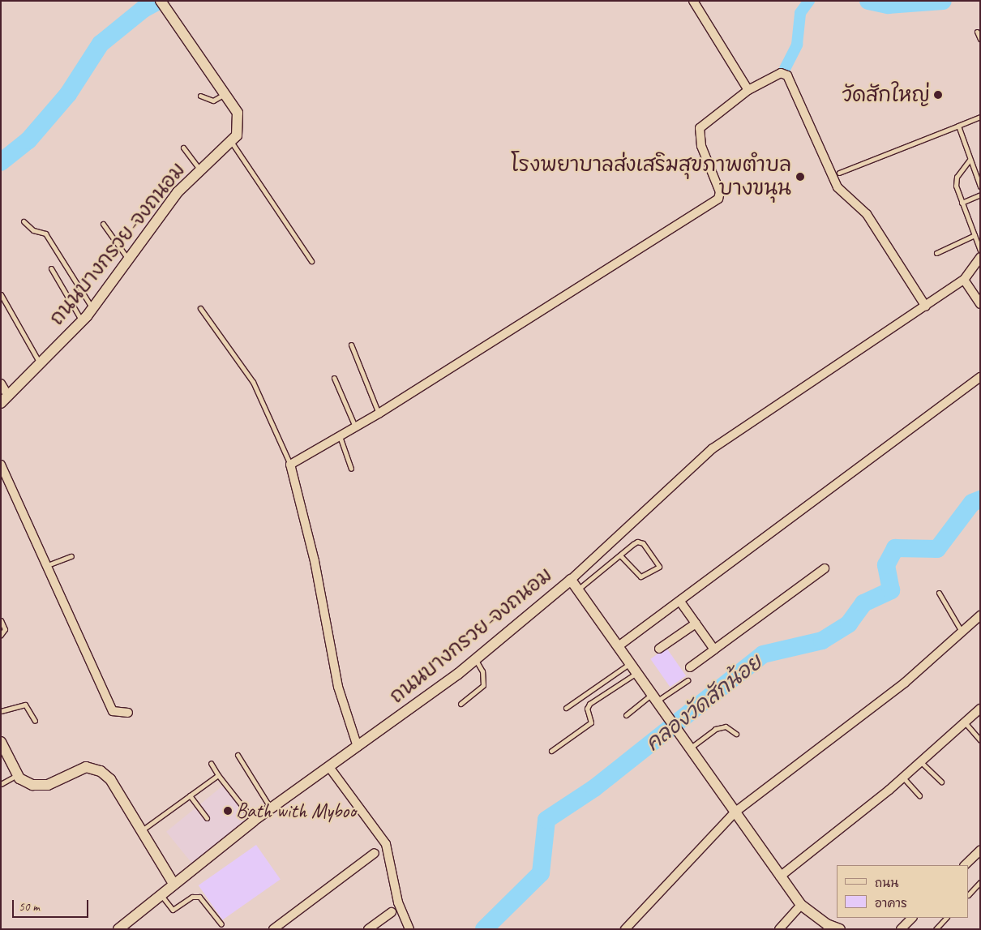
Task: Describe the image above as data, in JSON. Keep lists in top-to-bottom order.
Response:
{
  "streets": {
    "street": ["ถนนบางกรวย-จงถนอม"]
  },
  "water": ["คลองวัดสักน้อย"],
  "places": ["วัดสักใหญ่", "โรงพยาบาลส่งเสริมสุขภาพตำบล บางขนุน", "Bath with Myboo"],
  "legend": ["ถนน", "อาคาร"],
  "scale_bar": "50 m"
}
